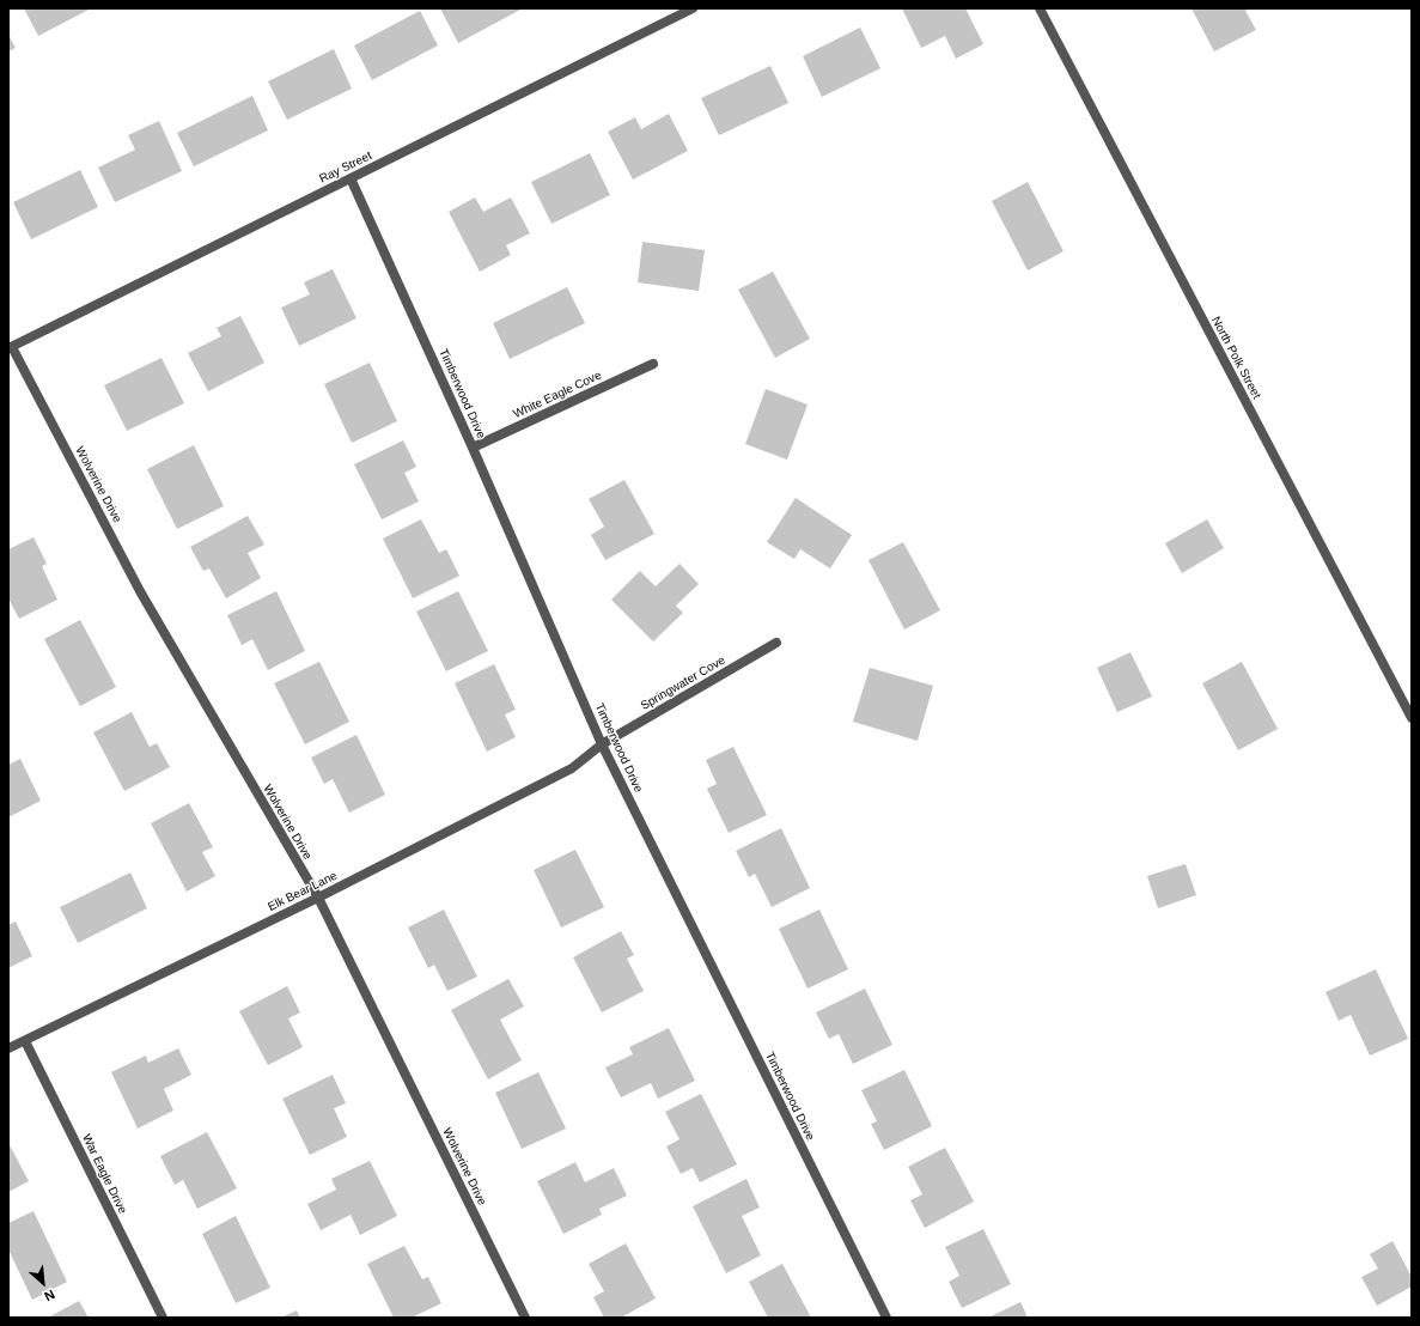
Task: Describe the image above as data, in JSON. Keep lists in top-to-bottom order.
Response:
{
  "streets": {
    "street": [
      "Ray Street",
      "North Polk Street",
      "Timberwood Drive",
      "White Eagle Cove",
      "Wolverine Drive",
      "Springwater Cove",
      "Elk Bear Lane",
      "War Eagle Drive"
    ]
  },
  "crossings": [
    ["Ray Street", "Timberwood Drive"],
    ["Ray Street", "Wolverine Drive"],
    ["Timberwood Drive", "White Eagle Cove"],
    ["Timberwood Drive", "Springwater Cove"],
    ["Timberwood Drive", "Elk Bear Lane"],
    ["Wolverine Drive", "Elk Bear Lane"],
    ["Springwater Cove", "Elk Bear Lane"],
    ["Elk Bear Lane", "War Eagle Drive"]
  ],
  "north": "bottom right"
}
